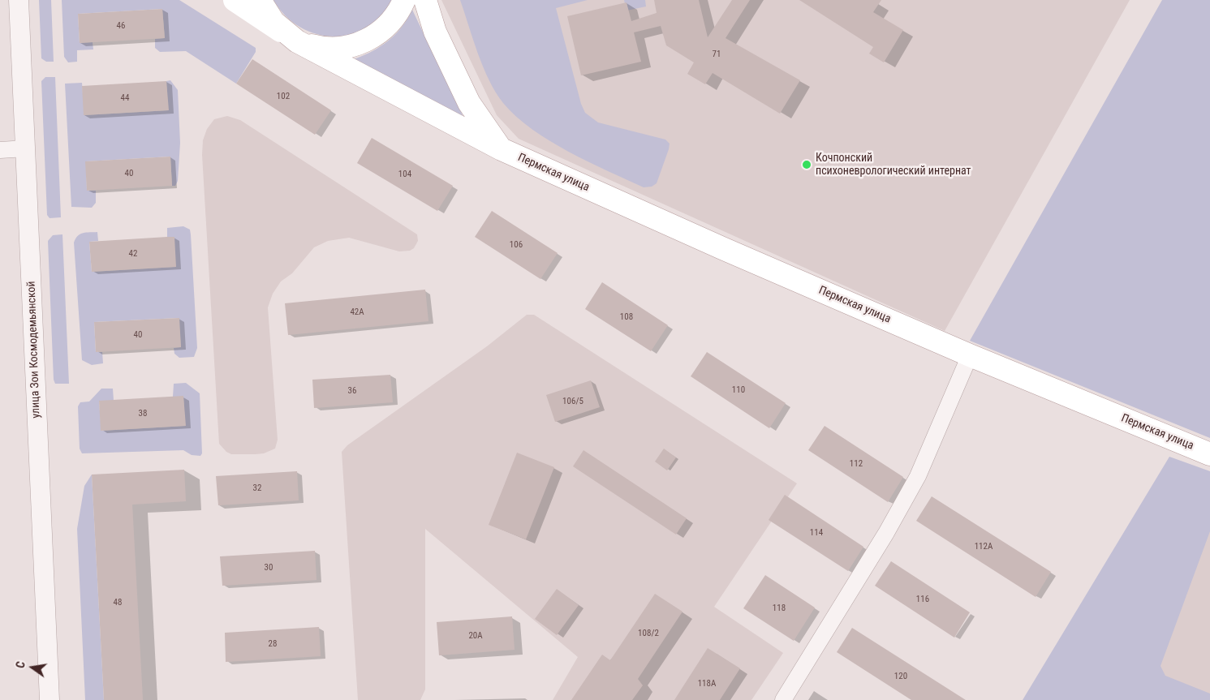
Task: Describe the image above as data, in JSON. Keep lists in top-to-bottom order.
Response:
{
  "streets": {
    "main road": ["Пермская улица"],
    "street": ["улица Зои Космодемьянской"]
  },
  "places": ["Кочпонский психоневрологический интернат"],
  "house_numbers": [
    "46",
    "71",
    "102",
    "44",
    "40",
    "104",
    "106",
    "42",
    "42А",
    "108",
    "40",
    "110",
    "36",
    "106/5",
    "38",
    "112",
    "32",
    "114",
    "112А",
    "30",
    "116",
    "48",
    "118",
    "108/2",
    "20А",
    "28",
    "120",
    "118А"
  ],
  "north": "left"
}
